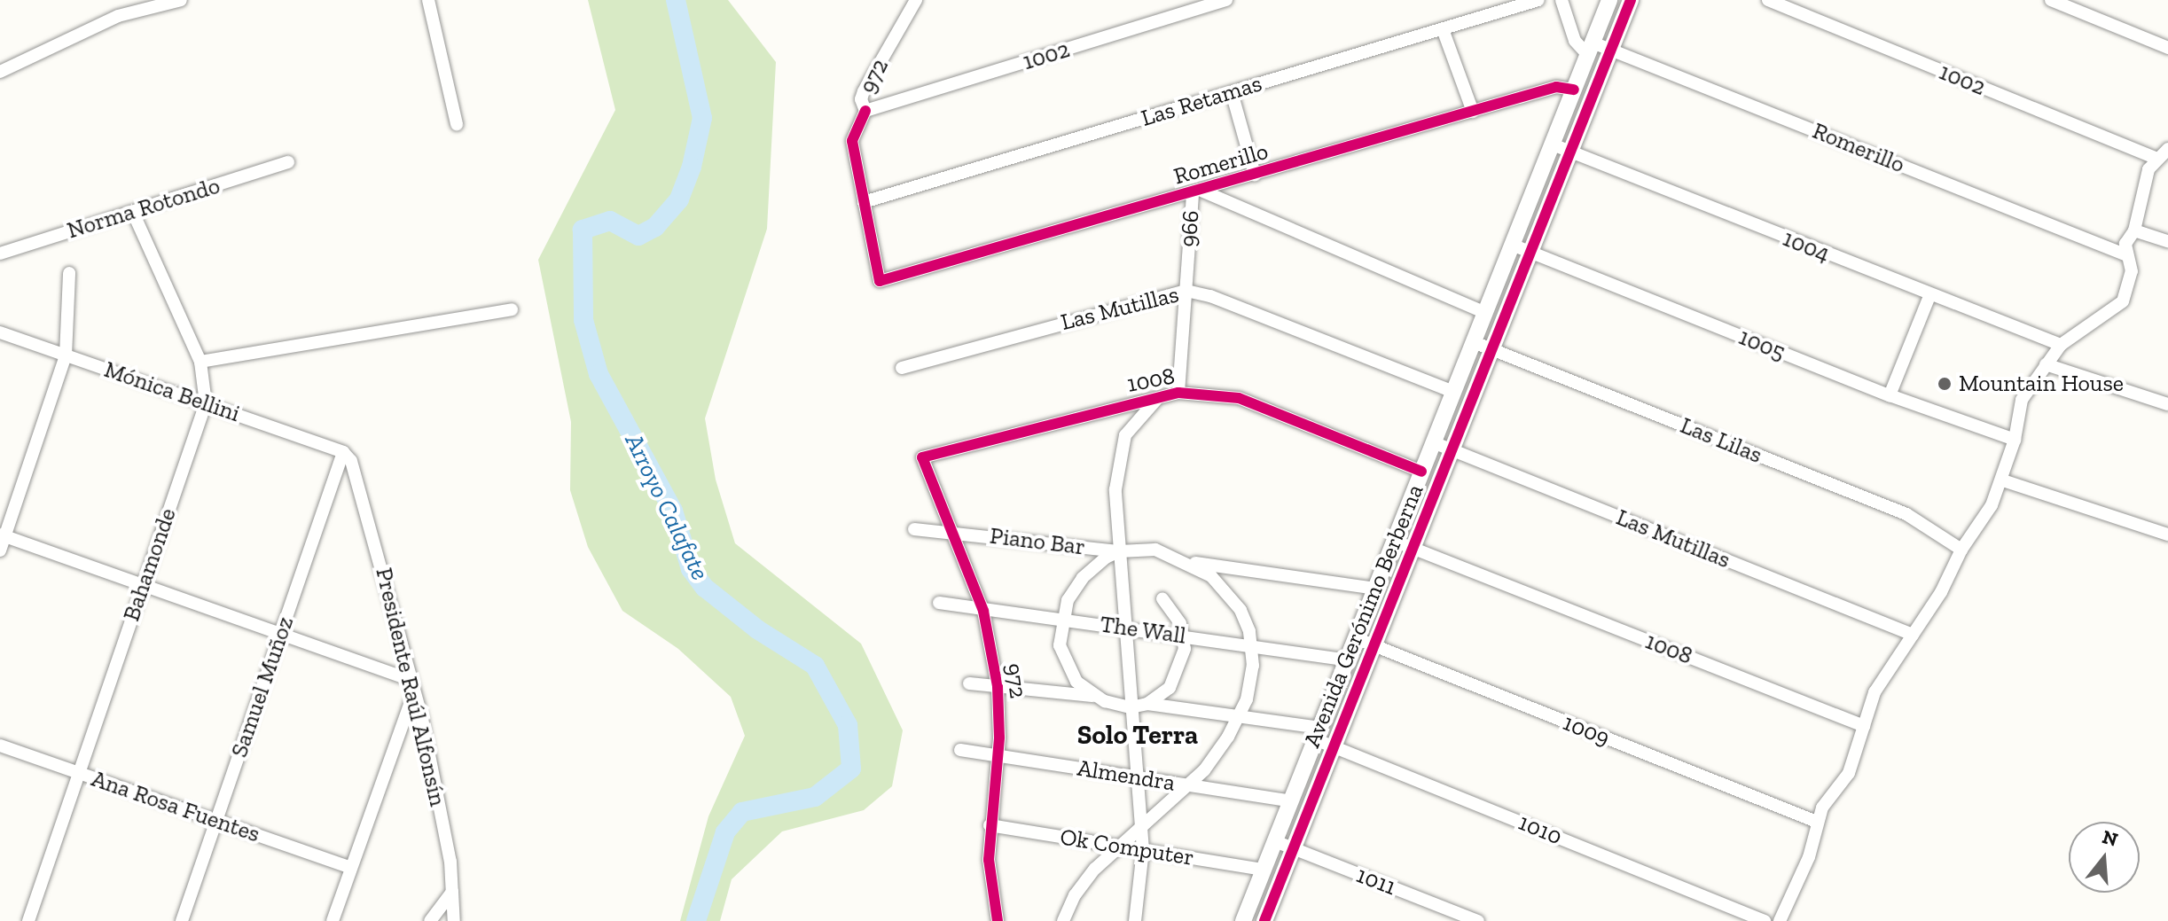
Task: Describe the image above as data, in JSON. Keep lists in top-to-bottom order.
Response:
{
  "streets": {
    "street": [
      "1002",
      "972",
      "Las Retamas",
      "Romerillo",
      "Norma Rotondo",
      "966",
      "1004",
      "Las Mutillas",
      "1005",
      "1008",
      "Mónica Bellini",
      "Las Lilas",
      "Piano Bar",
      "Bahamonde",
      "Avenida Gerónimo Berberna",
      "The Wall",
      "Samuel Muñoz",
      "Presidente Raúl Alfonsín",
      "1009",
      "Almendra",
      "Ana Rosa Fuentes",
      "1010",
      "Ok Computer",
      "1011"
    ]
  },
  "crossings": [
    ["1002", "972"],
    ["972", "Las Retamas"],
    ["972", "Romerillo"],
    ["972", "1008"],
    ["972", "Piano Bar"],
    ["972", "The Wall"],
    ["972", "Almendra"],
    ["972", "Ok Computer"],
    ["Romerillo", "966"],
    ["Romerillo", "Avenida Gerónimo Berberna"],
    ["Norma Rotondo", "Bahamonde"],
    ["966", "Las Mutillas"],
    ["966", "1008"],
    ["1004", "Avenida Gerónimo Berberna"],
    ["Las Mutillas", "Avenida Gerónimo Berberna"],
    ["1005", "Avenida Gerónimo Berberna"],
    ["1008", "Avenida Gerónimo Berberna"],
    ["Mónica Bellini", "Bahamonde"],
    ["Mónica Bellini", "Samuel Muñoz"],
    ["Mónica Bellini", "Presidente Raúl Alfonsín"],
    ["Las Lilas", "Avenida Gerónimo Berberna"],
    ["Bahamonde", "Ana Rosa Fuentes"],
    ["Avenida Gerónimo Berberna", "The Wall"],
    ["Avenida Gerónimo Berberna", "1009"],
    ["Avenida Gerónimo Berberna", "Almendra"],
    ["Avenida Gerónimo Berberna", "1010"],
    ["Avenida Gerónimo Berberna", "Ok Computer"],
    ["Avenida Gerónimo Berberna", "1011"],
    ["Samuel Muñoz", "Presidente Raúl Alfonsín"],
    ["Samuel Muñoz", "Ana Rosa Fuentes"]
  ],
  "districts": ["Solo Terra"],
  "water": ["Arroyo Calafate"],
  "places": ["Mountain House"],
  "north": "top"
}
